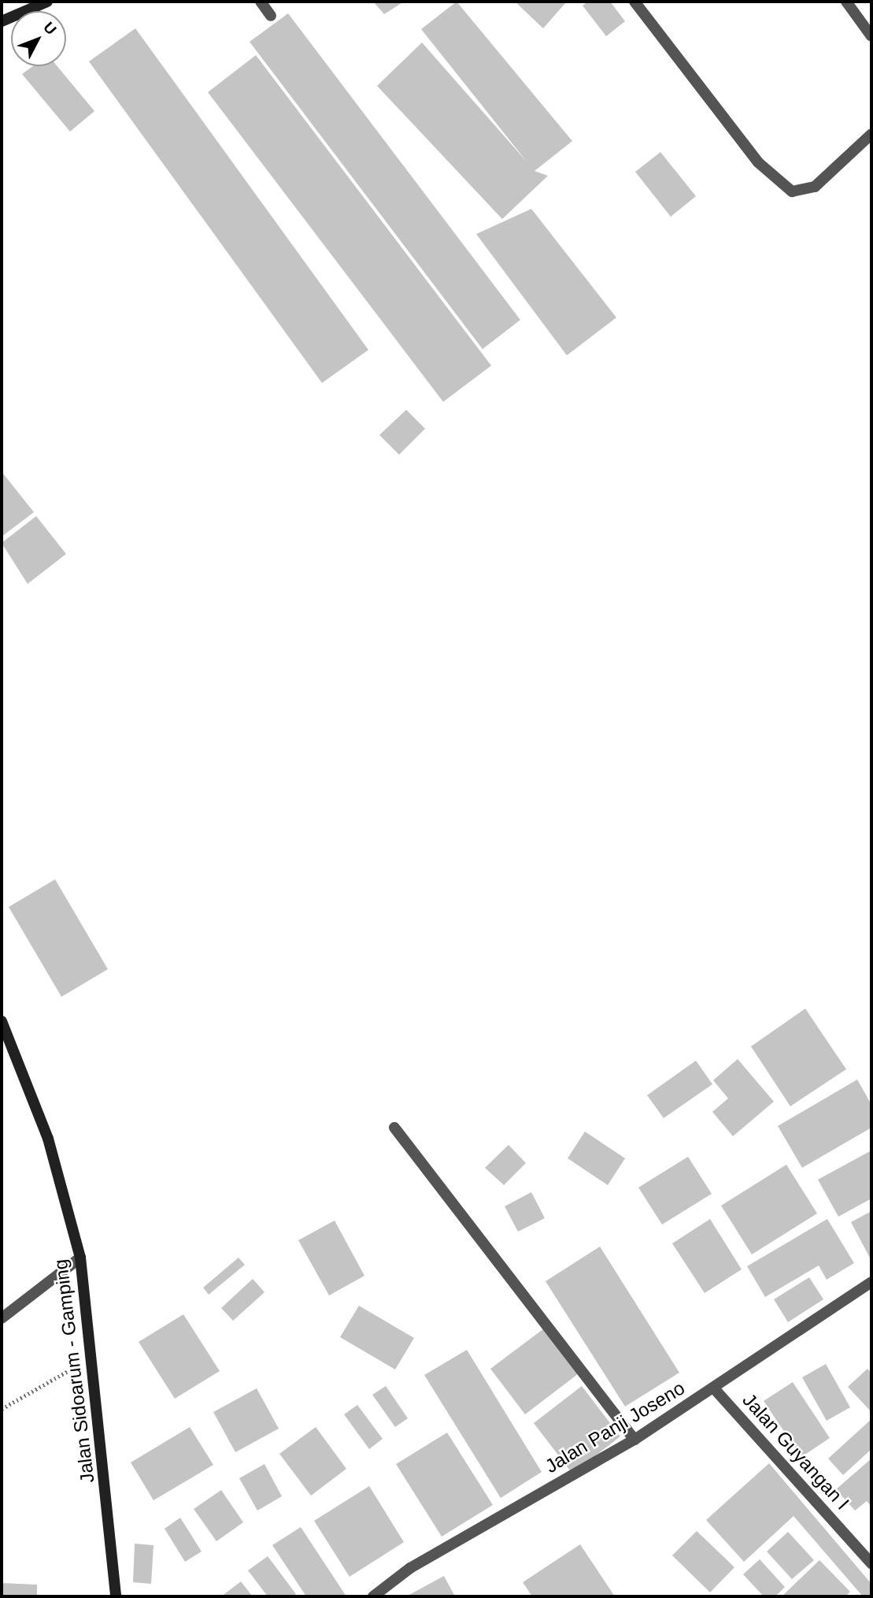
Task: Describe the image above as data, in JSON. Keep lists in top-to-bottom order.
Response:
{
  "streets": {
    "main road": ["Jalan Sidoarum - Gamping"],
    "street": ["Jalan Panji Joseno", "Jalan Guyangan I"]
  },
  "crossings": [
    ["Jalan Panji Joseno", "Jalan Guyangan I"]
  ],
  "north": "top right"
}
